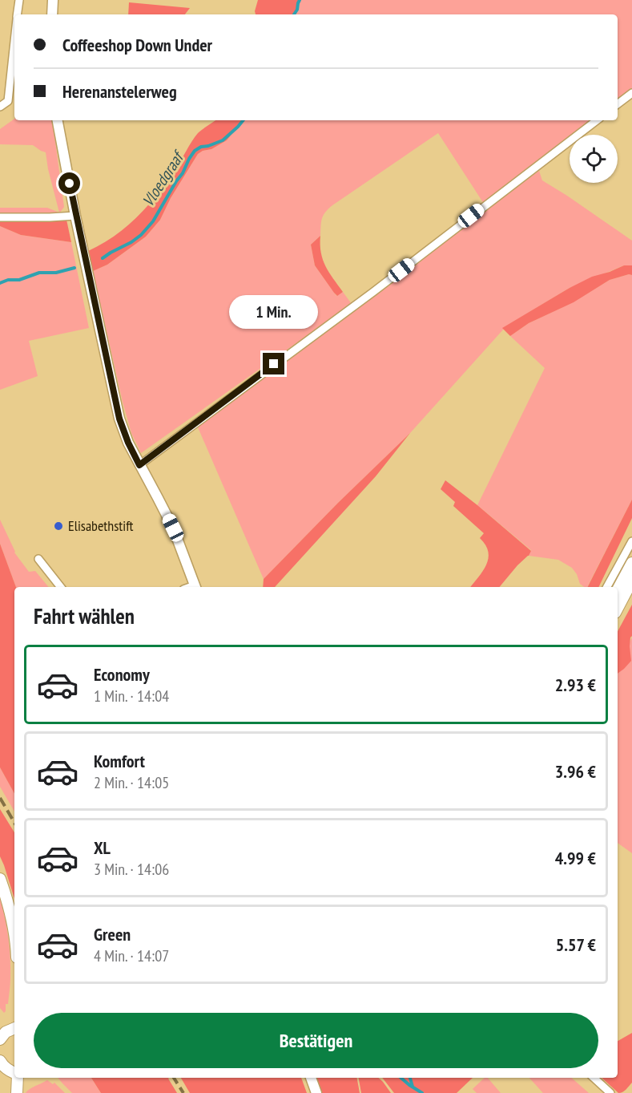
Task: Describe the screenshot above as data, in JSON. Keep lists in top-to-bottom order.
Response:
{
  "water": ["Vloedgraaf"],
  "places": ["Elisabethstift"],
  "page": {
    "banner": ["Coffeeshop Down Under", "Herenanstelerweg"],
    "bubble": "1 Min.",
    "heading": "Fahrt wählen",
    "list": [
      {
        "name": "Economy",
        "note": "1 Min. · 14:04",
        "value": "2.93 €"
      },
      {
        "name": "Komfort",
        "note": "2 Min. · 14:05",
        "value": "3.96 €"
      },
      {
        "name": "XL",
        "note": "3 Min. · 14:06",
        "value": "4.99 €"
      },
      {
        "name": "Green",
        "note": "4 Min. · 14:07",
        "value": "5.57 €"
      }
    ],
    "buttons": "Bestätigen"
  }
}
